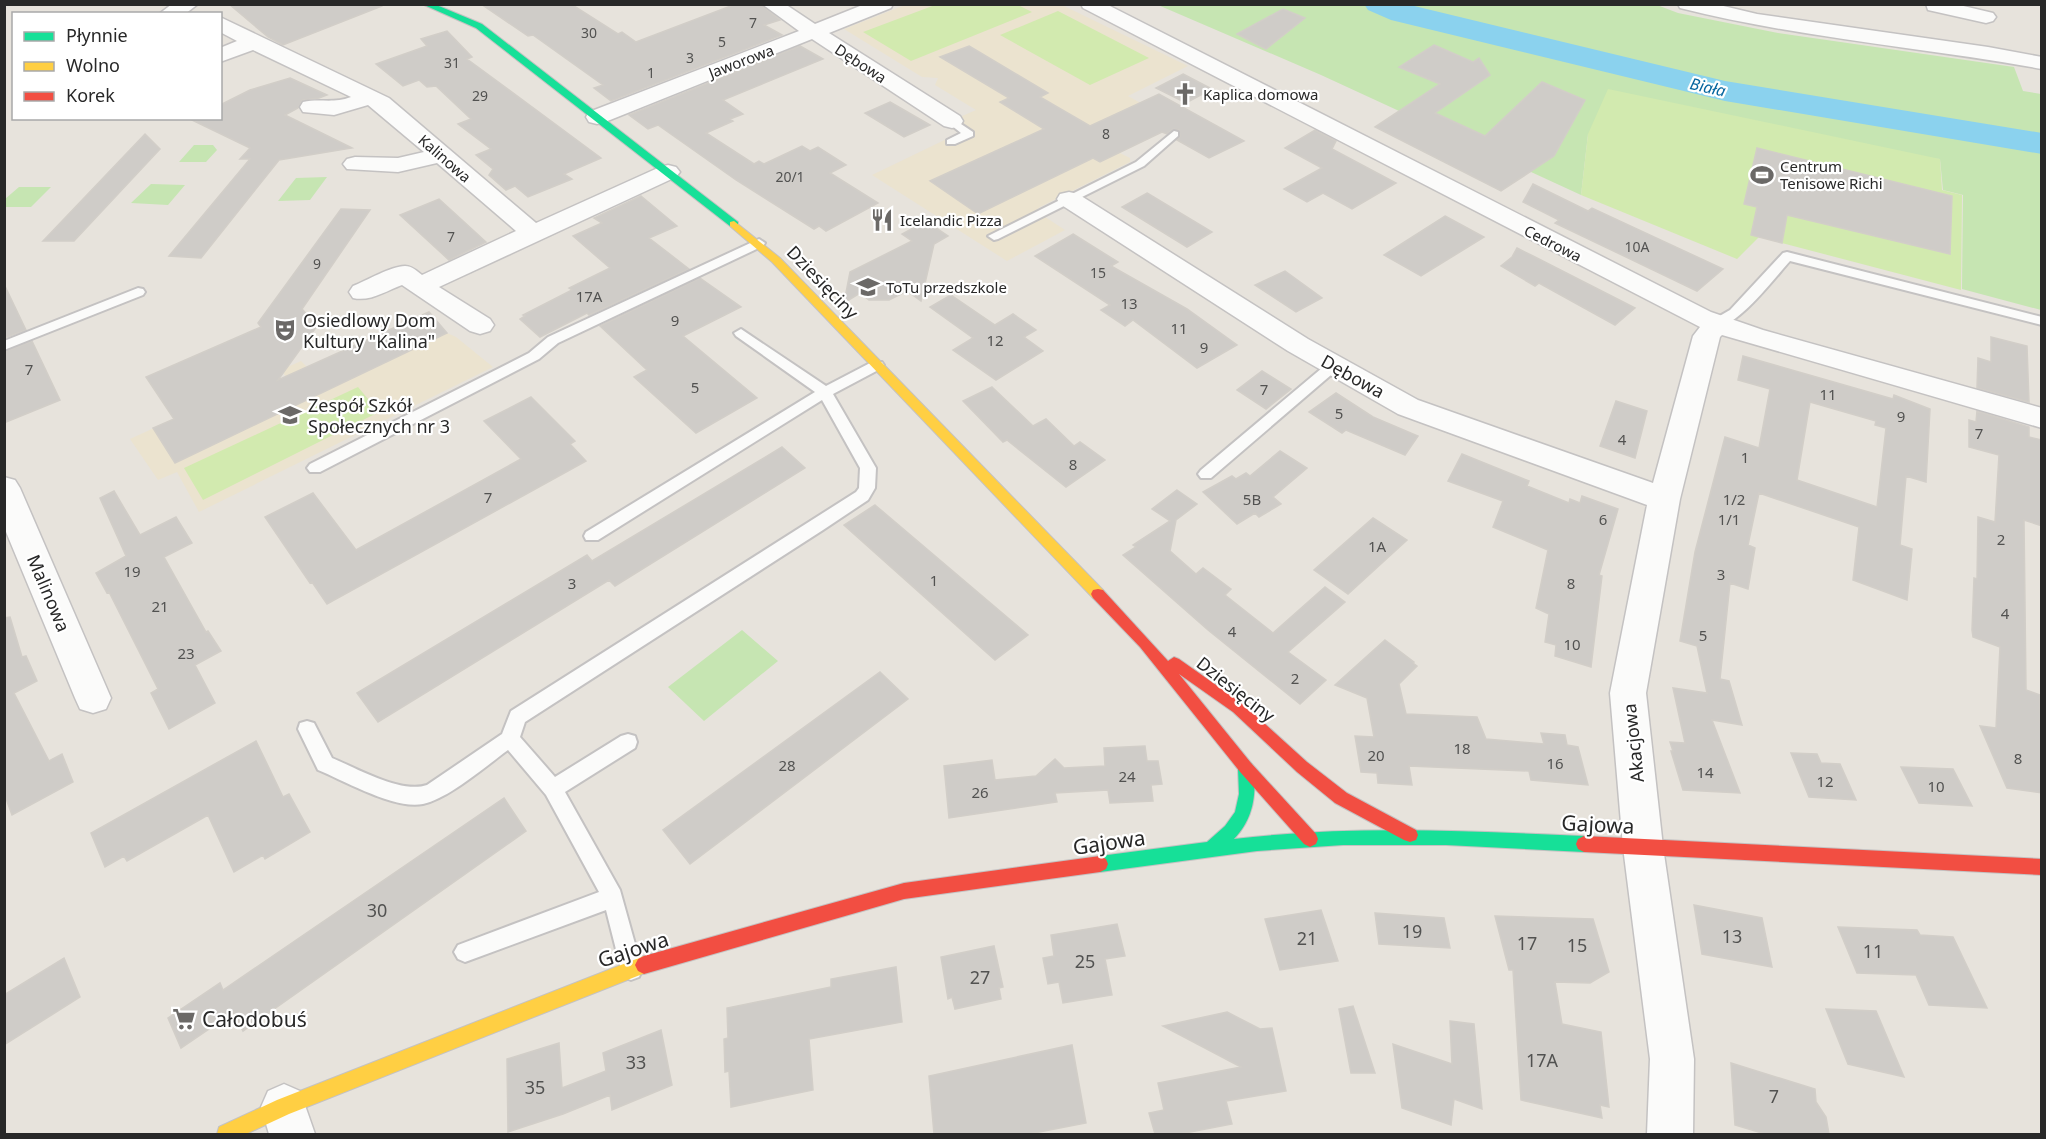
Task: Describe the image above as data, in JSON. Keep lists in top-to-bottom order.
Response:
{
  "streets": {
    "street": [
      "Jaworowa",
      "Dębowa",
      "Kalinowa",
      "Cedrowa",
      "Dziesięciny",
      "Malinowa",
      "Akacjowa",
      "Gajowa"
    ]
  },
  "crossings": [
    ["Jaworowa", "Dębowa"],
    ["Jaworowa", "Dziesięciny"],
    ["Dębowa", "Akacjowa"],
    ["Cedrowa", "Akacjowa"],
    ["Dziesięciny", "Gajowa"],
    ["Akacjowa", "Gajowa"]
  ],
  "water": ["Biała"],
  "places": {
    "church": ["Kaplica domowa"],
    "sports": ["Centrum Tenisowe Richi"],
    "restaurant": ["Icelandic Pizza"],
    "school or university": ["ToTu przedszkole", "Zespół Szkół Społecznych nr 3"],
    "theatre": ["Osiedlowy Dom Kultury \"Kalina\""],
    "supermarket": ["Całodobuś"]
  },
  "house_numbers": [
    "7",
    "30",
    "5",
    "3",
    "31",
    "1",
    "29",
    "8",
    "20/1",
    "7",
    "10A",
    "9",
    "15",
    "17A",
    "13",
    "9",
    "11",
    "12",
    "9",
    "7",
    "5",
    "7",
    "11",
    "5",
    "9",
    "7",
    "4",
    "1",
    "8",
    "7",
    "5B",
    "1/2",
    "6",
    "1/1",
    "2",
    "1A",
    "19",
    "3",
    "1",
    "3",
    "8",
    "21",
    "4",
    "4",
    "5",
    "10",
    "23",
    "2",
    "18",
    "20",
    "8",
    "16",
    "28",
    "14",
    "24",
    "12",
    "10",
    "26",
    "30",
    "19",
    "13",
    "21",
    "17",
    "15",
    "11",
    "25",
    "27",
    "17A",
    "33",
    "35",
    "7"
  ],
  "legend": ["Płynnie", "Wolno", "Korek"]
}
